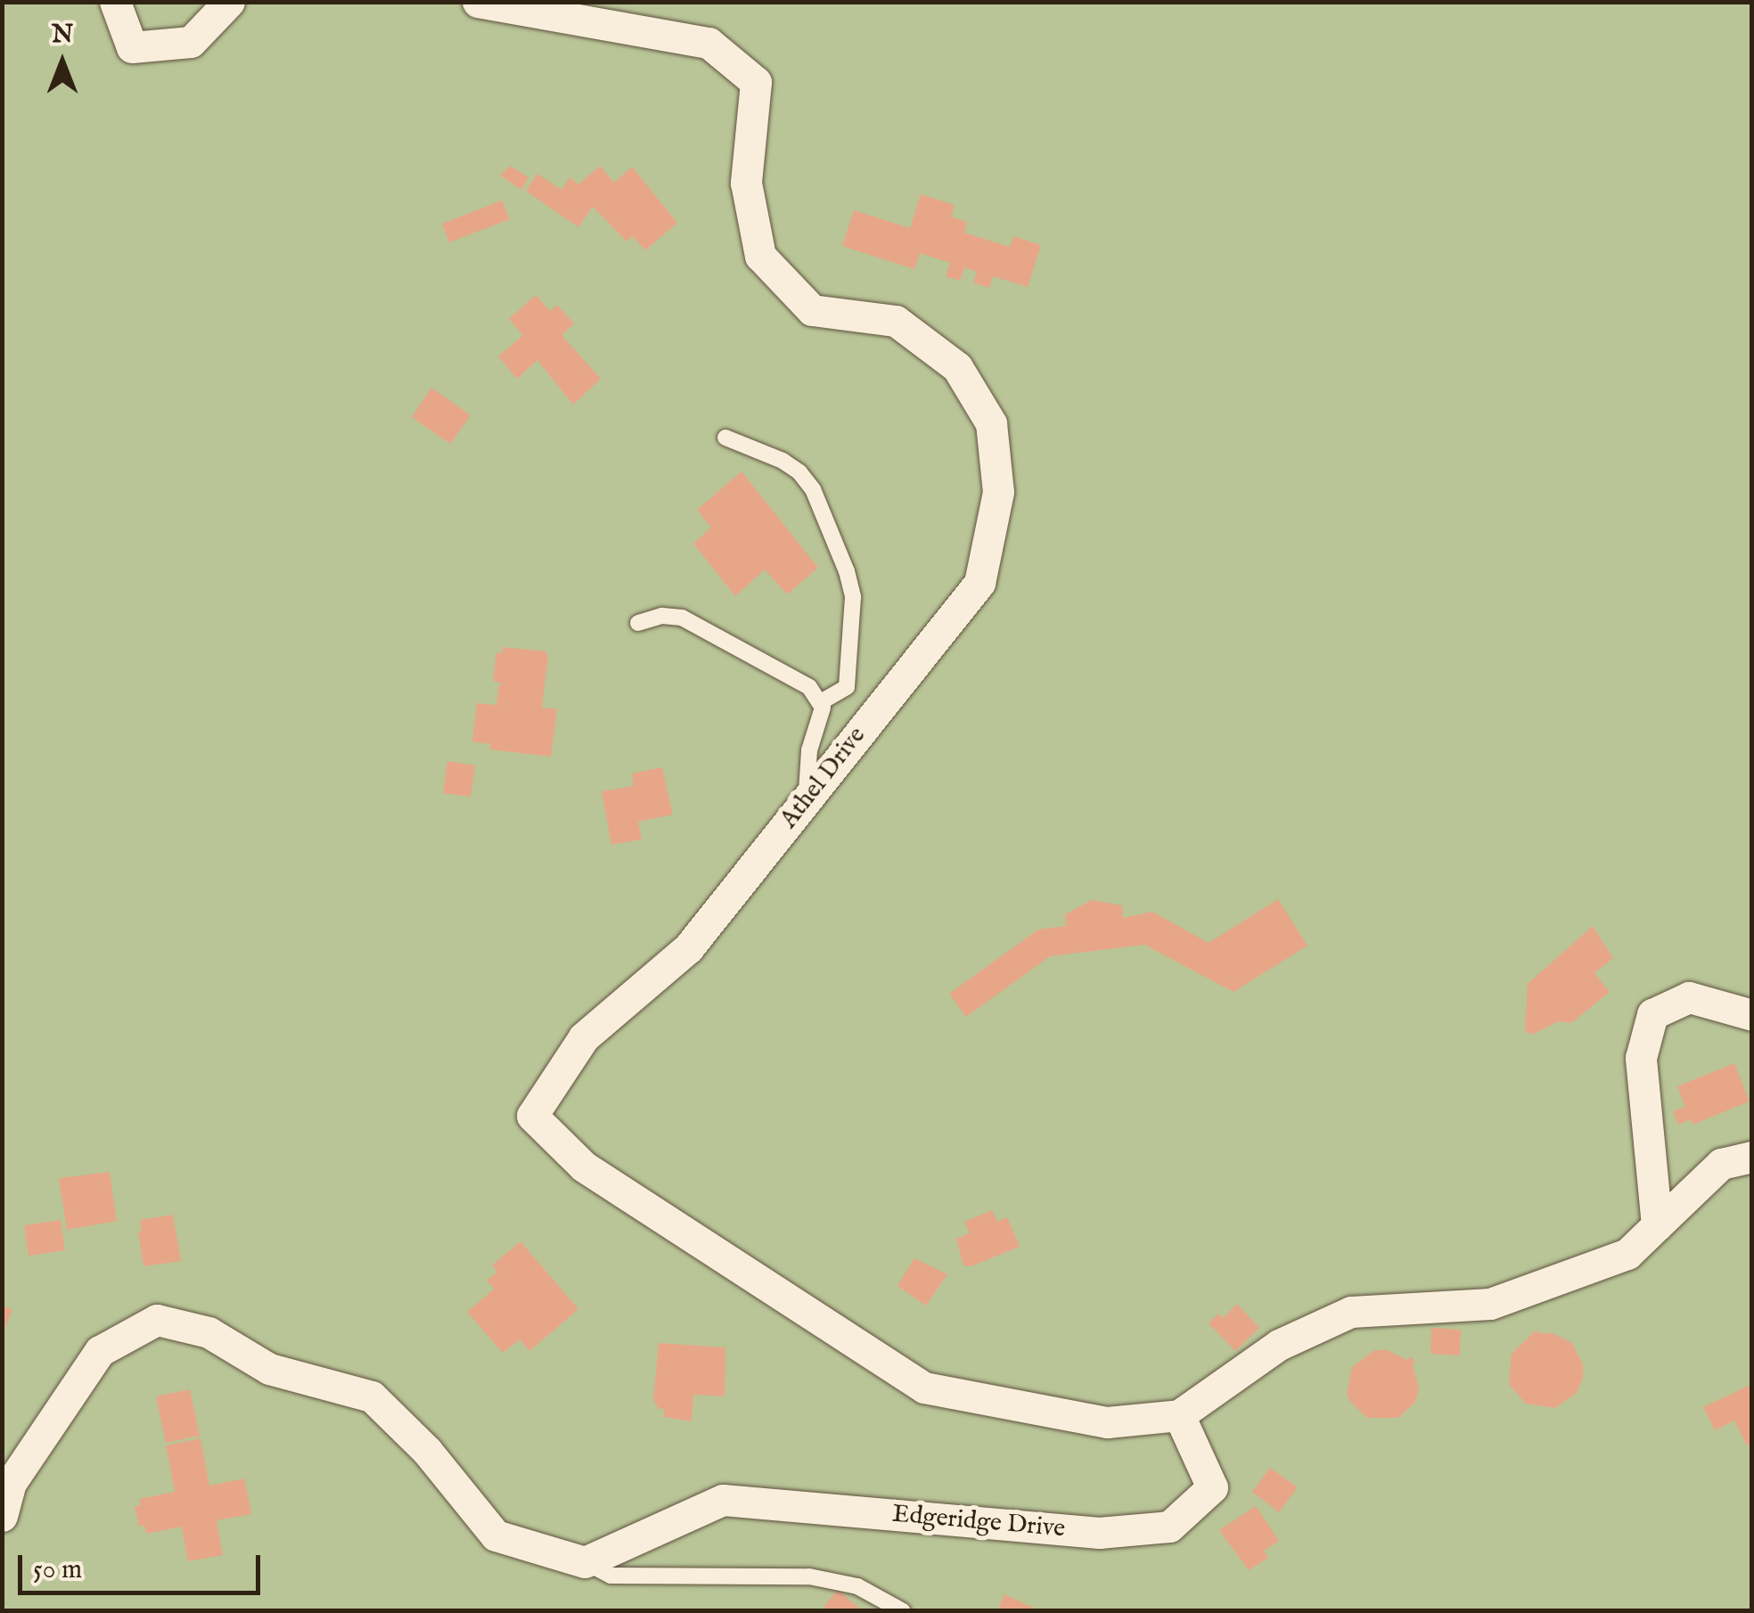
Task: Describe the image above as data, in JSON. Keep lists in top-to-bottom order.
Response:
{
  "streets": {
    "street": ["Athel Drive", "Edgeridge Drive"]
  },
  "crossings": [
    ["Athel Drive", "Edgeridge Drive"]
  ],
  "scale_bar": "50 m",
  "north": "top"
}
